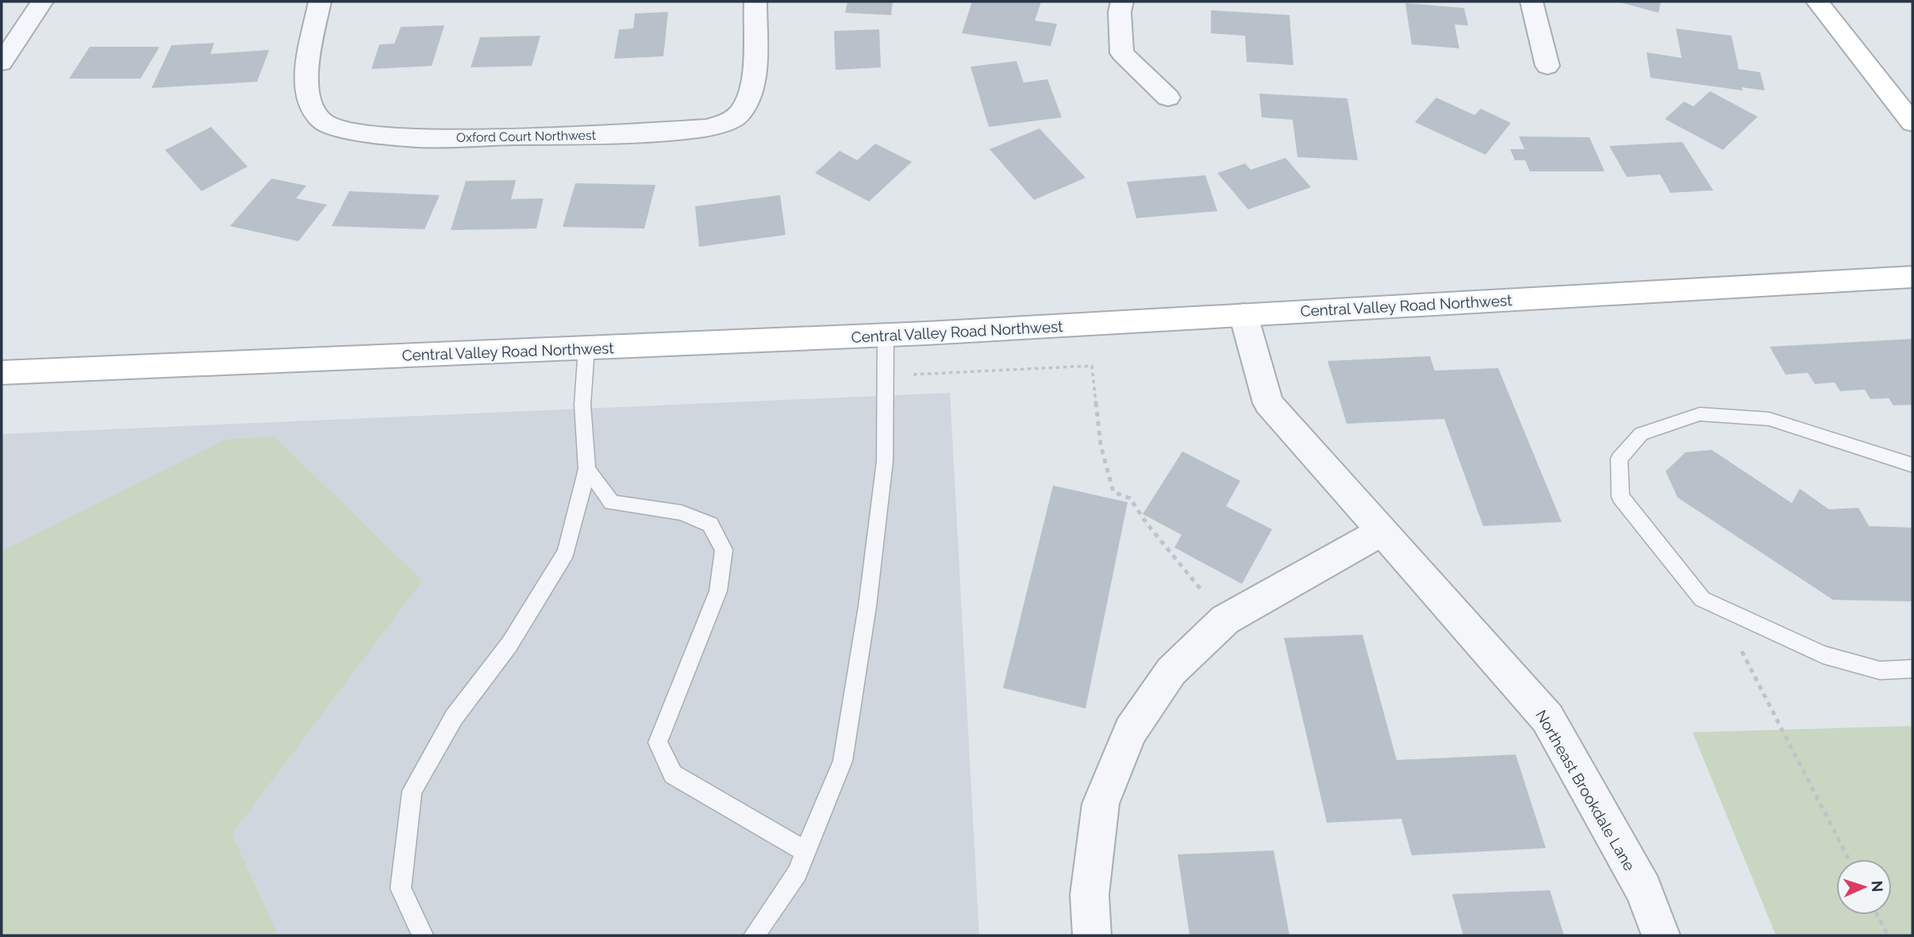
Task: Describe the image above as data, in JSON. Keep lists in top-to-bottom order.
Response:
{
  "streets": {
    "main road": ["Central Valley Road Northwest"],
    "street": ["Oxford Court Northwest", "Northeast Brookdale Lane"]
  },
  "crossings": [
    ["Central Valley Road Northwest", "Northeast Brookdale Lane"]
  ],
  "north": "right"
}
